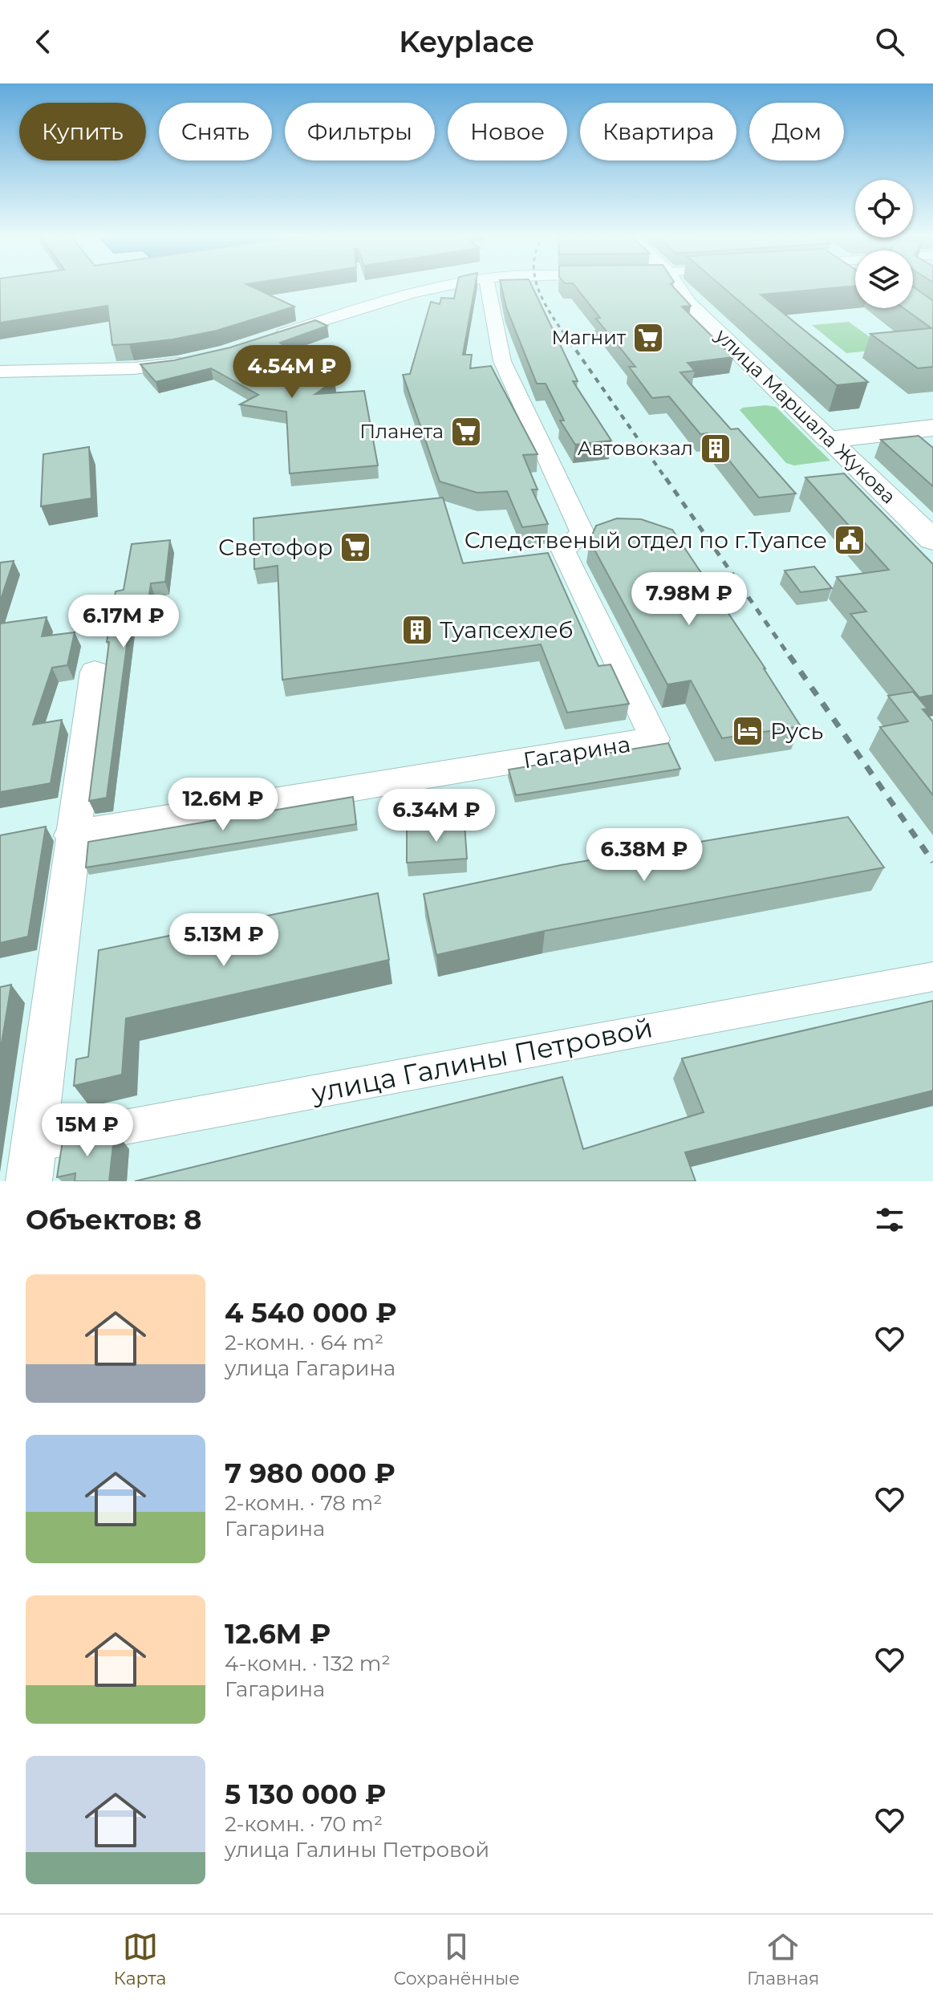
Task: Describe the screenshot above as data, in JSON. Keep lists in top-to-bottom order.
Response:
{
  "streets": {
    "main road": ["улица Маршала Жукова"],
    "street": ["Гагарина", "улица Галины Петровой"]
  },
  "places": {
    "supermarket": ["Магнит", "Планета", "Светофор"],
    "building": ["Автовокзал", "Туапсехлеб"],
    "public building": ["Следственый отдел по г.Туапсе"],
    "hotel": ["Русь"]
  },
  "page": {
    "header": "Keyplace",
    "chip": [
      "Купить",
      "Снять",
      "Фильтры",
      "Новое",
      "Квартира",
      "Дом"
    ],
    "price": [
      "4.54M ₽",
      "7.98M ₽",
      "6.17M ₽",
      "12.6M ₽",
      "6.34M ₽",
      "6.38M ₽",
      "5.13M ₽",
      "15M ₽"
    ],
    "heading": "Объектов: 8",
    "list": [
      {
        "name": "4 540 000 ₽",
        "note": "2-комн. · 64 m² · улица Гагарина"
      },
      {
        "name": "7 980 000 ₽",
        "note": "2-комн. · 78 m² · Гагарина"
      },
      {
        "name": "12.6M ₽",
        "note": "4-комн. · 132 m² · Гагарина"
      },
      {
        "name": "5 130 000 ₽",
        "note": "2-комн. · 70 m² · улица Галины Петровой"
      }
    ],
    "tabs": ["Карта", "Сохранённые", "Главная"]
  }
}
